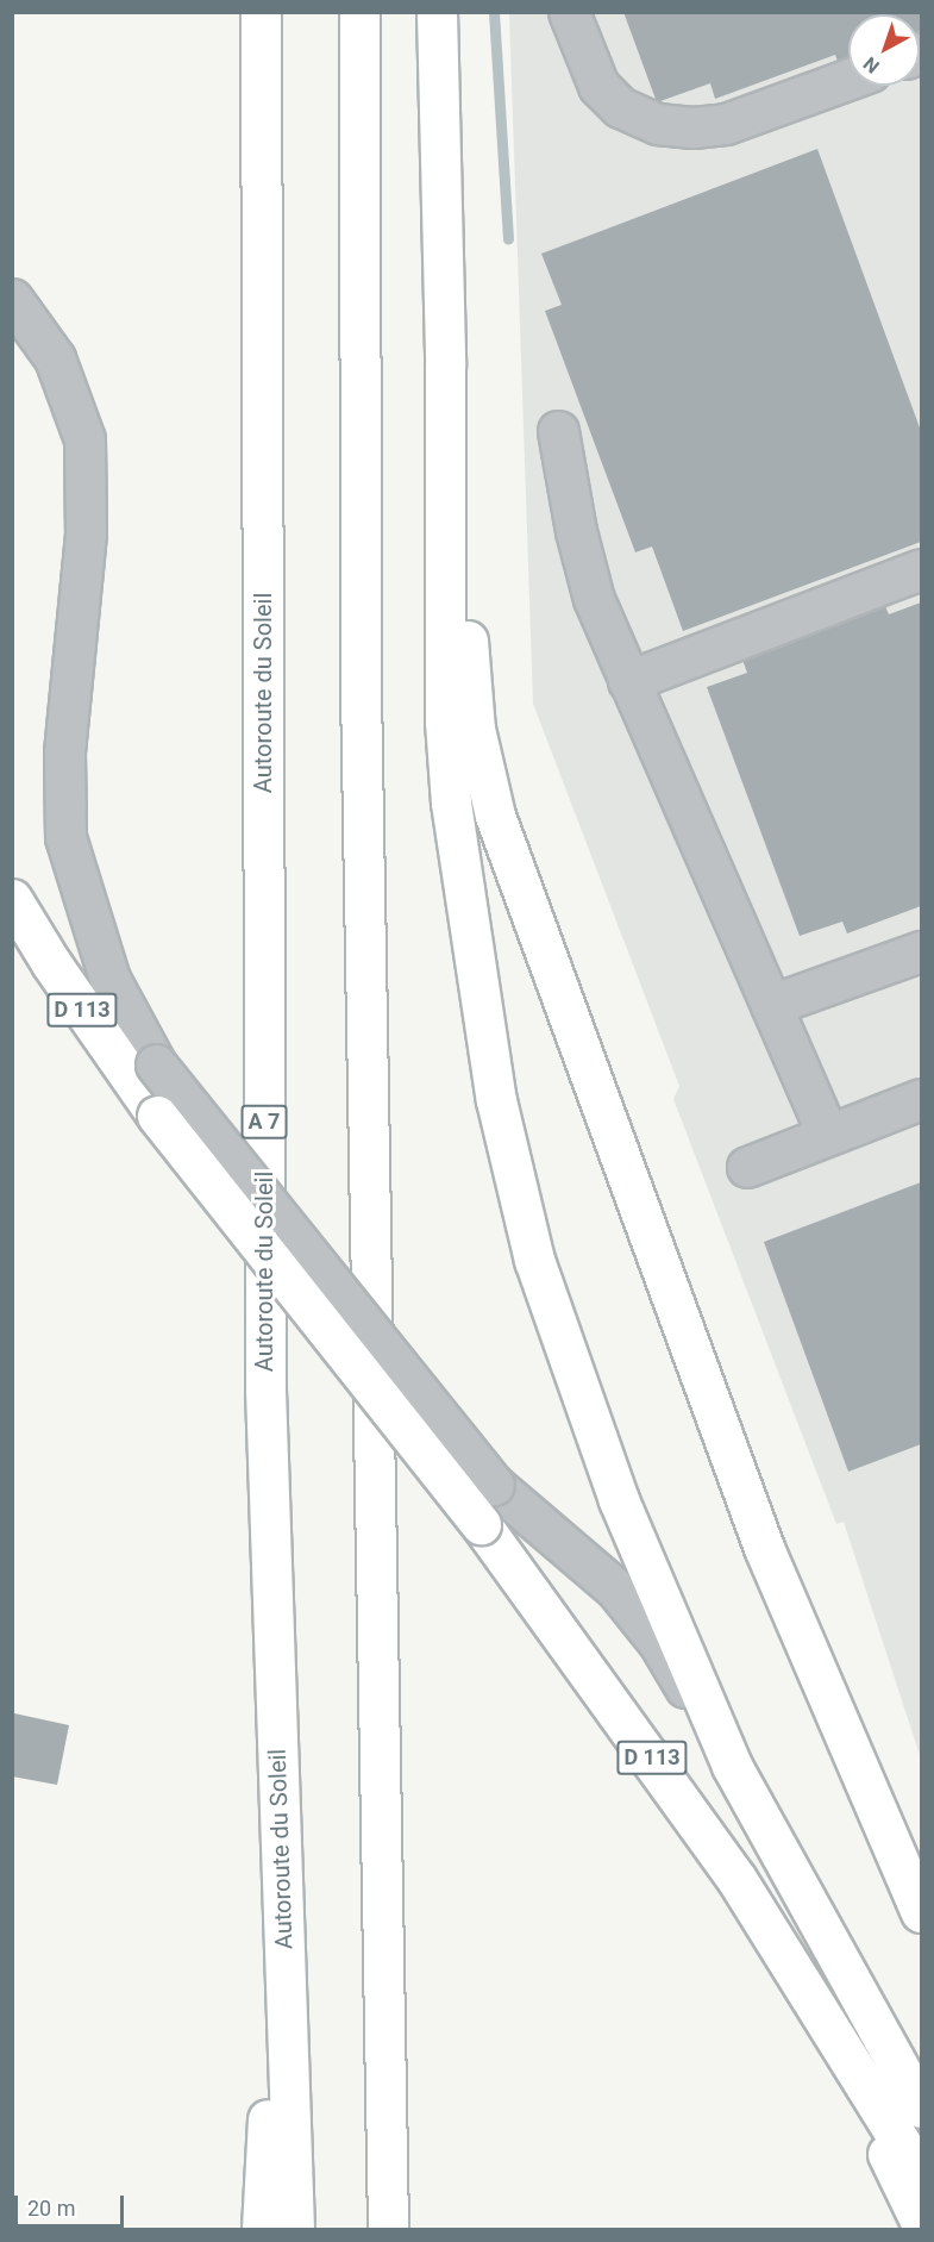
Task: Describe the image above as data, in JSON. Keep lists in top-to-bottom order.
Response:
{
  "streets": {
    "main road": ["Autoroute du Soleil", "D 113", "A 7"]
  },
  "scale_bar": "20 m",
  "north": "bottom left"
}
